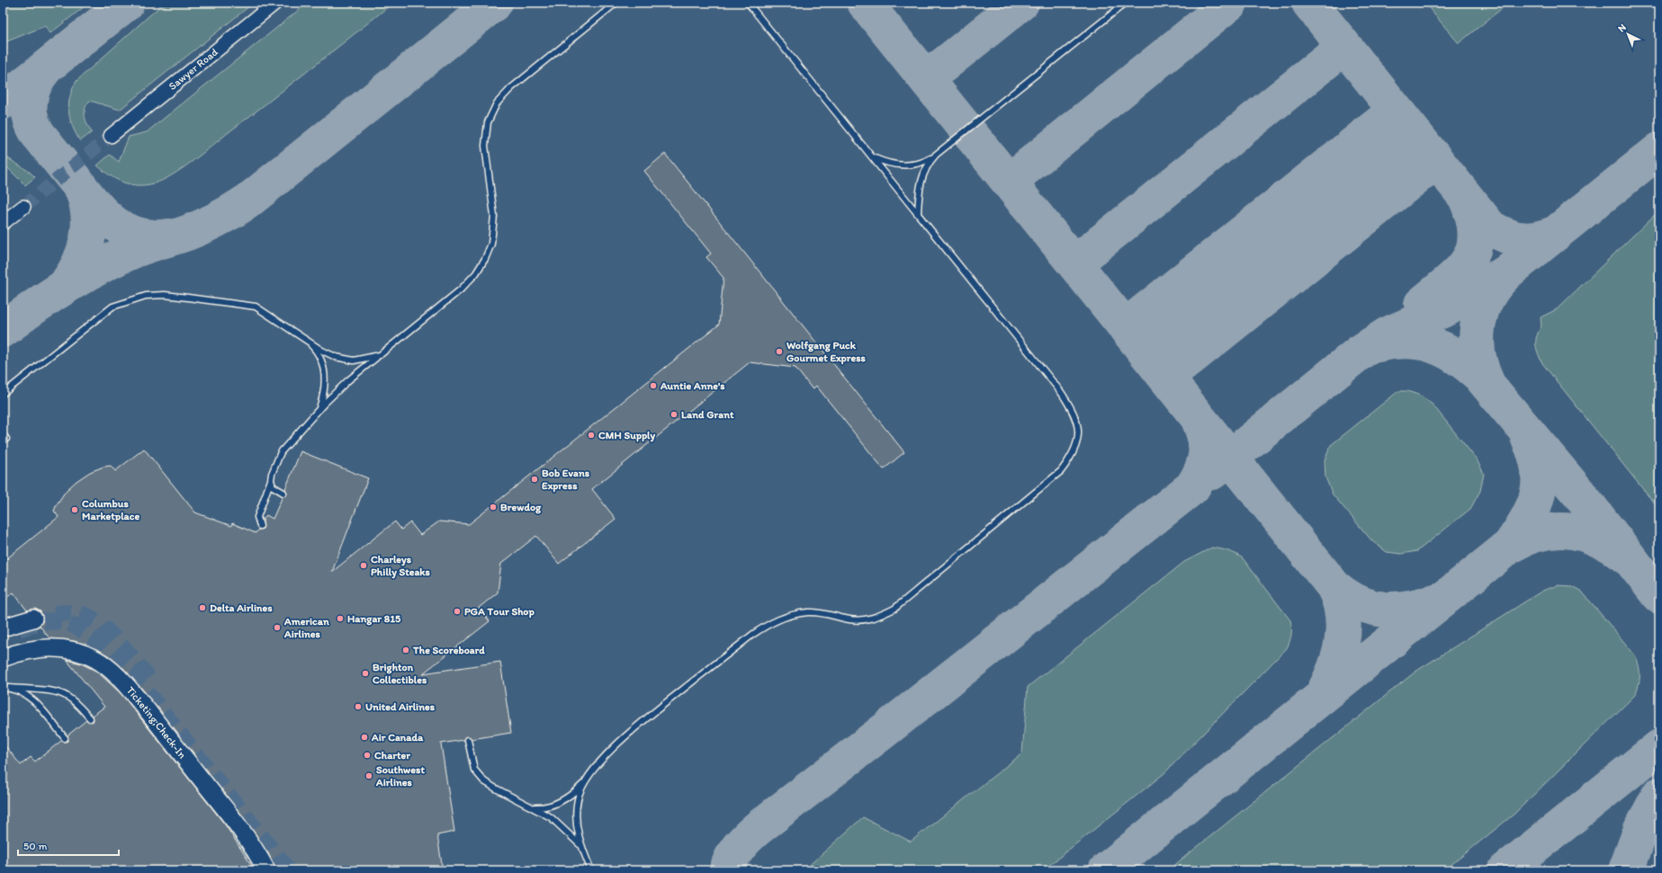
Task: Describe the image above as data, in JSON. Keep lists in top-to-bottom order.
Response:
{
  "streets": {
    "main road": ["Ticketing;Check-In"],
    "street": ["Sawyer Road"]
  },
  "places": [
    "Wolfgang Puck Gourmet Express",
    "Auntie Anne's",
    "Land Grant",
    "CMH Supply",
    "Bob Evans Express",
    "Brewdog",
    "Columbus Marketplace",
    "Charleys Philly Steaks",
    "Delta Airlines",
    "PGA Tour Shop",
    "Hangar 815",
    "American Airlines",
    "The Scoreboard",
    "Brighton Collectibles",
    "United Airlines",
    "Air Canada",
    "Charter",
    "Southwest Airlines"
  ],
  "scale_bar": "50 m",
  "north": "top left"
}
